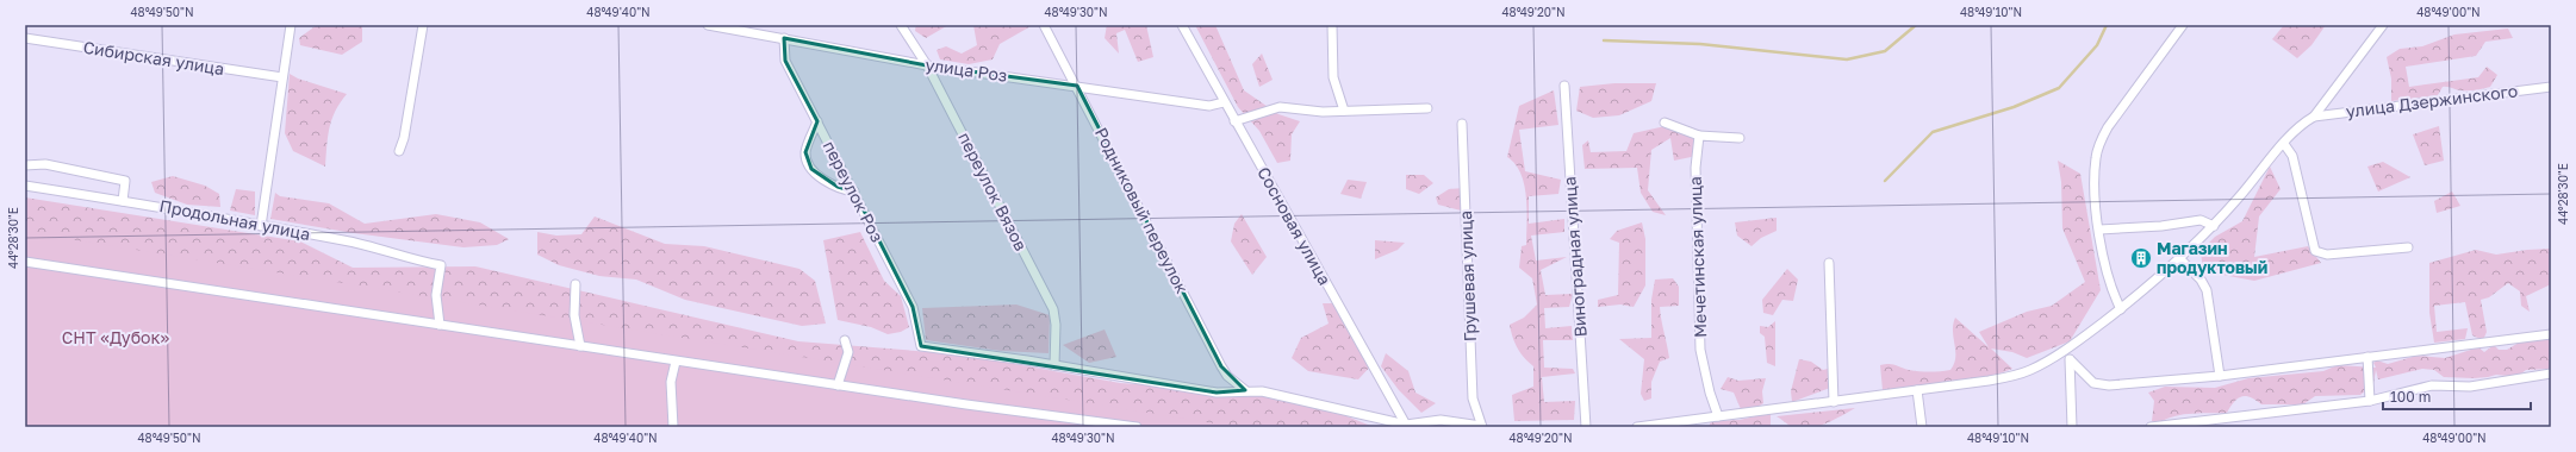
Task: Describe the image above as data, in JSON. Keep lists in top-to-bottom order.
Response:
{
  "streets": {
    "street": [
      "Сибирская улица",
      "улица Роз",
      "улица Дзержинского",
      "переулок Роз",
      "переулок Вязов",
      "Родниковый переулок",
      "Продольная улица",
      "Сосновая улица",
      "Виноградная улица",
      "Мечетинская улица",
      "Грушевая улица"
    ]
  },
  "crossings": [
    ["улица Роз", "переулок Роз"],
    ["улица Роз", "переулок Вязов"],
    ["улица Роз", "Родниковый переулок"],
    ["улица Роз", "Сосновая улица"],
    ["переулок Роз", "переулок Вязов"]
  ],
  "parks": ["СНТ «Дубок»"],
  "places": {
    "building": ["Магазин продуктовый"]
  },
  "scale_bar": "100 m",
  "coordinates": [
    "48°49'50\"N",
    "48°49'40\"N",
    "48°49'30\"N",
    "48°49'20\"N",
    "48°49'10\"N",
    "48°49'00\"N",
    "44°28'30\"E"
  ]
}
